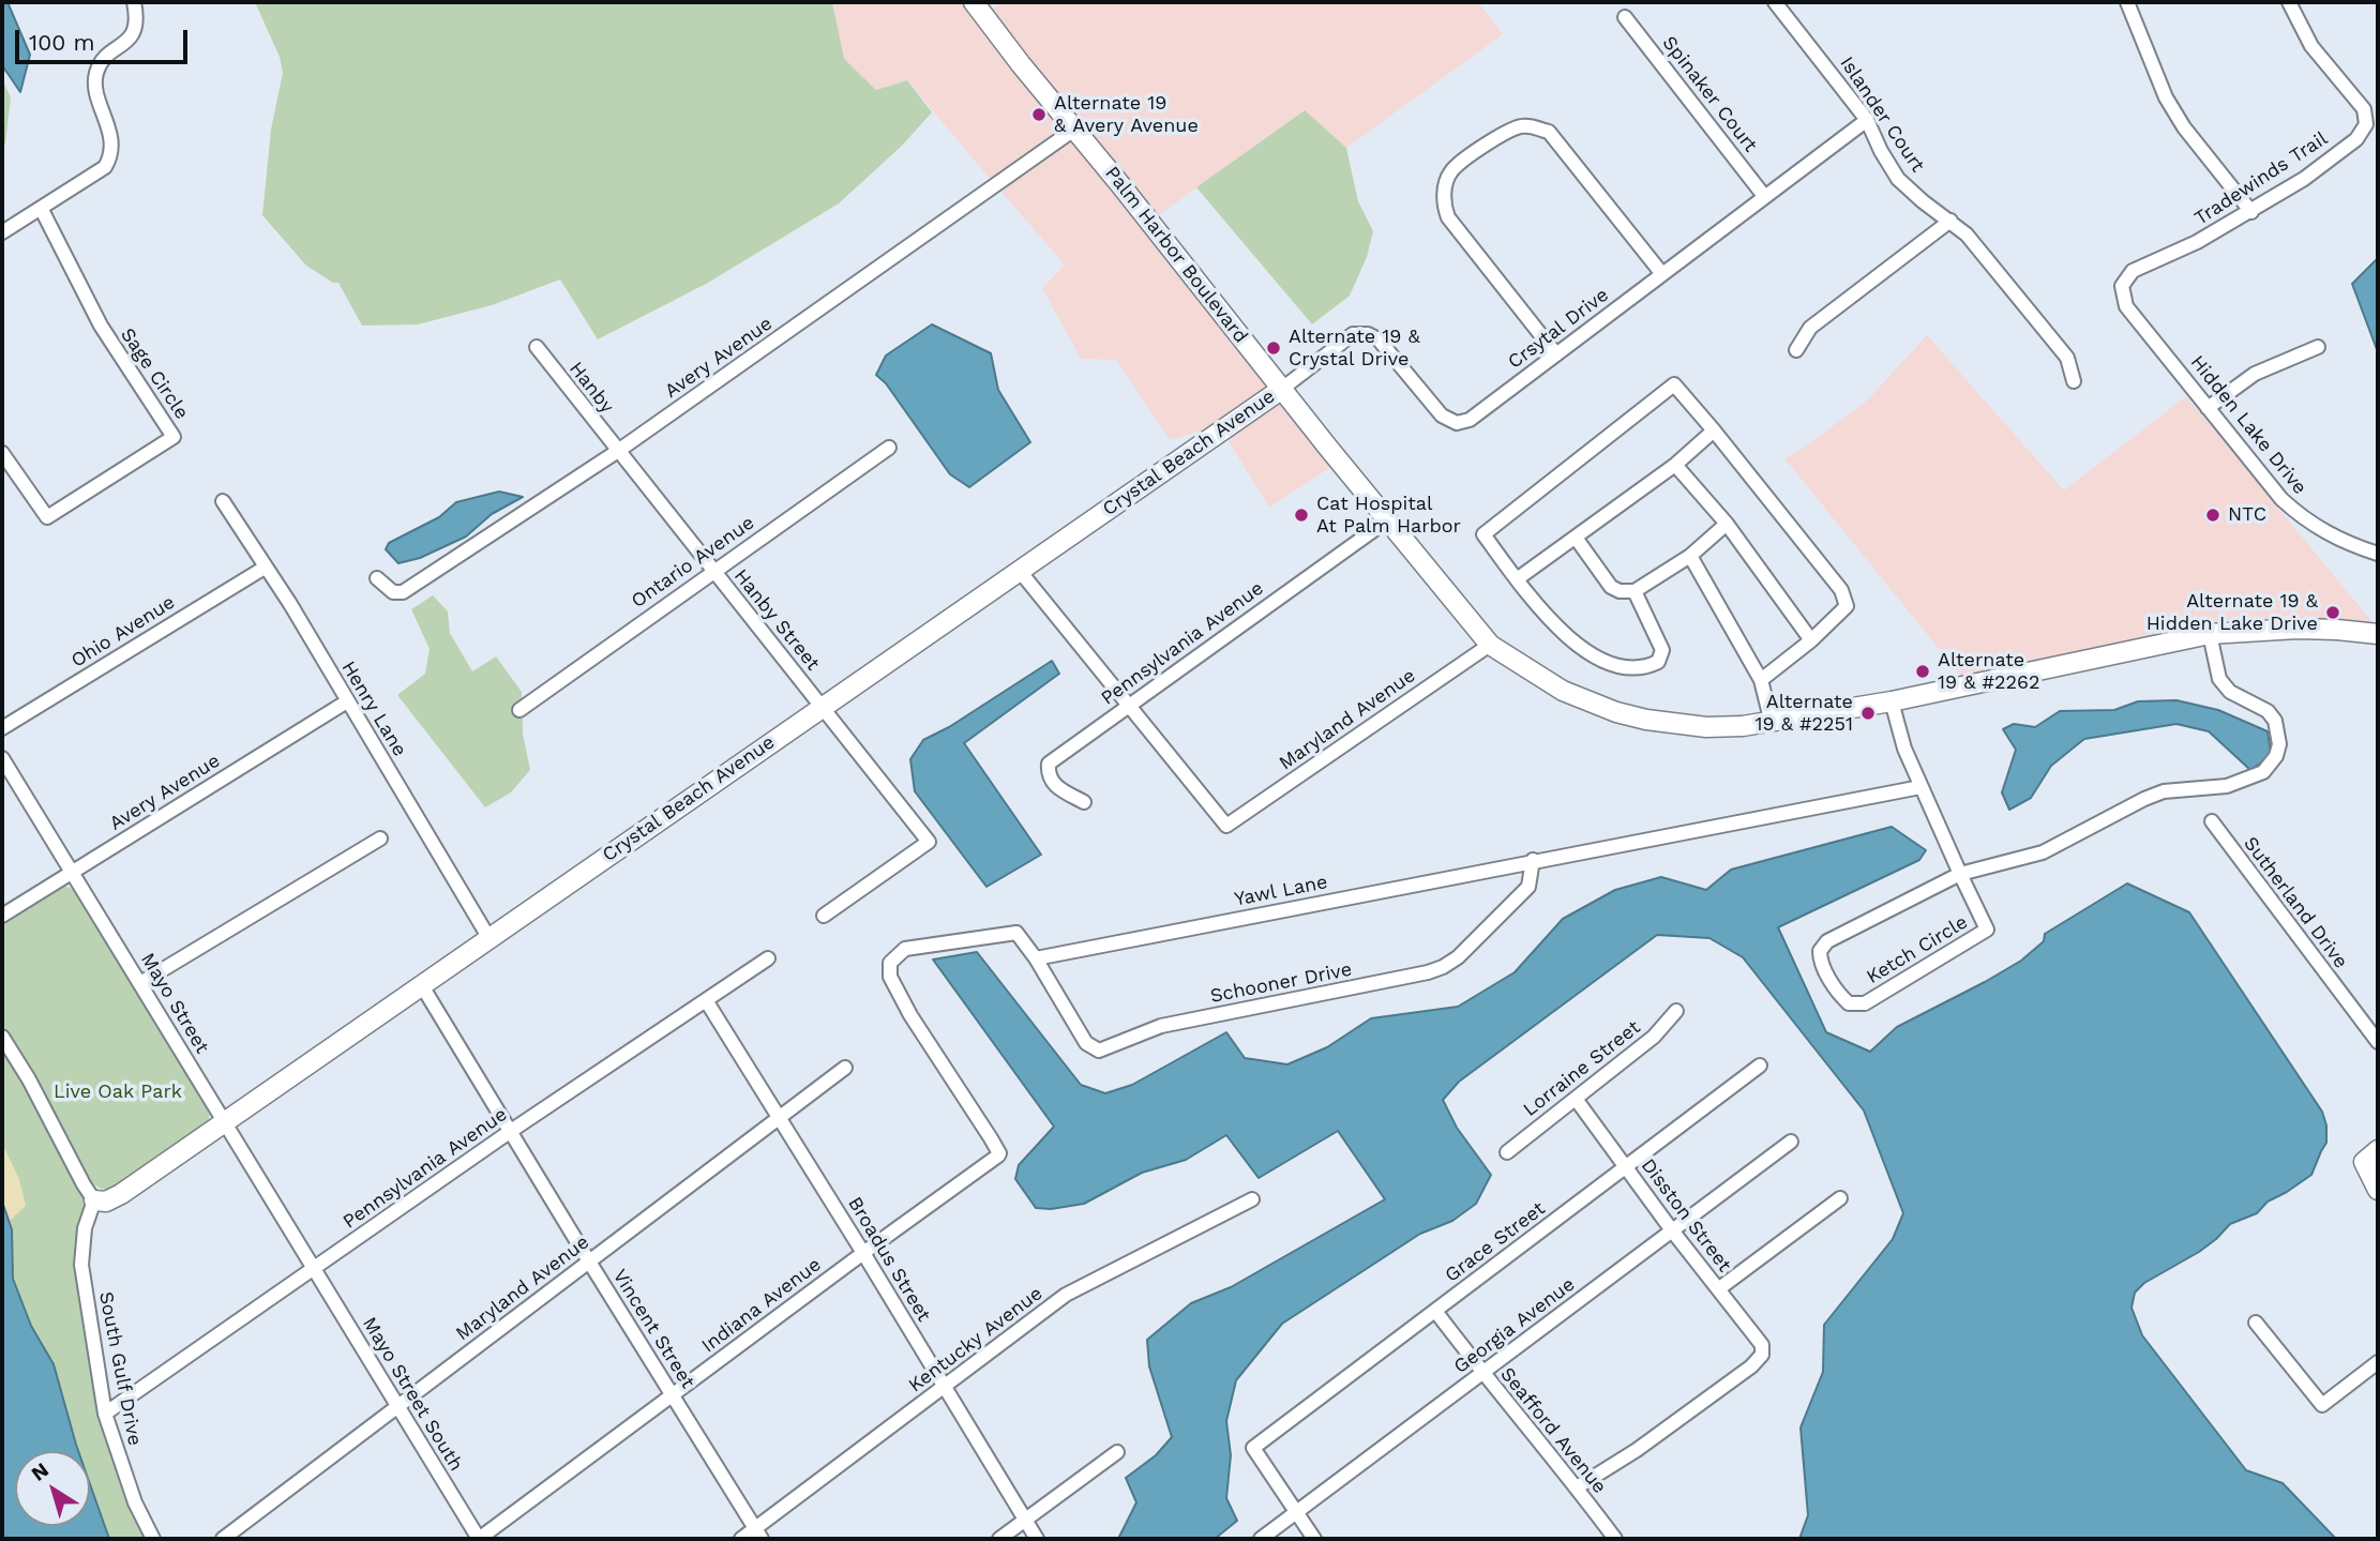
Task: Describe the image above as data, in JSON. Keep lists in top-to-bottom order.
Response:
{
  "streets": {
    "main road": ["Palm Harbor Boulevard", "Crystal Beach Avenue"],
    "street": [
      "Spinaker Court",
      "Islander Court",
      "Tradewinds Trail",
      "Crsytal Drive",
      "Avery Avenue",
      "Sage Circle",
      "Hanby",
      "Hidden Lake Drive",
      "Ontario Avenue",
      "Hanby Street",
      "Ohio Avenue",
      "Pennsylvania Avenue",
      "Henry Lane",
      "Maryland Avenue",
      "Yawl Lane",
      "Sutherland Drive",
      "Ketch Circle",
      "Schooner Drive",
      "Mayo Street",
      "Lorraine Street",
      "Disston Street",
      "Grace Street",
      "Broadus Street",
      "Indiana Avenue",
      "Georgia Avenue",
      "Vincent Street",
      "Kentucky Avenue",
      "South Gulf Drive",
      "Mayo Street South",
      "Seafford Avenue"
    ]
  },
  "crossings": [
    ["Spinaker Court", "Crsytal Drive"],
    ["Islander Court", "Crsytal Drive"],
    ["Tradewinds Trail", "Hidden Lake Drive"],
    ["Palm Harbor Boulevard", "Crsytal Drive"],
    ["Palm Harbor Boulevard", "Avery Avenue"],
    ["Palm Harbor Boulevard", "Crystal Beach Avenue"],
    ["Palm Harbor Boulevard", "Pennsylvania Avenue"],
    ["Palm Harbor Boulevard", "Maryland Avenue"],
    ["Palm Harbor Boulevard", "Ketch Circle"],
    ["Crsytal Drive", "Crystal Beach Avenue"],
    ["Avery Avenue", "Hanby"],
    ["Avery Avenue", "Hanby Street"],
    ["Avery Avenue", "Henry Lane"],
    ["Avery Avenue", "Mayo Street"],
    ["Hanby", "Hanby Street"],
    ["Crystal Beach Avenue", "Hanby Street"],
    ["Crystal Beach Avenue", "Henry Lane"],
    ["Crystal Beach Avenue", "Mayo Street"],
    ["Crystal Beach Avenue", "Vincent Street"],
    ["Crystal Beach Avenue", "South Gulf Drive"],
    ["Ontario Avenue", "Hanby Street"],
    ["Ohio Avenue", "Henry Lane"],
    ["Pennsylvania Avenue", "Maryland Avenue"],
    ["Pennsylvania Avenue", "Mayo Street"],
    ["Pennsylvania Avenue", "Broadus Street"],
    ["Pennsylvania Avenue", "Vincent Street"],
    ["Pennsylvania Avenue", "South Gulf Drive"],
    ["Pennsylvania Avenue", "Mayo Street South"],
    ["Maryland Avenue", "Broadus Street"],
    ["Maryland Avenue", "Vincent Street"],
    ["Maryland Avenue", "Mayo Street South"],
    ["Yawl Lane", "Ketch Circle"],
    ["Yawl Lane", "Schooner Drive"],
    ["Yawl Lane", "Indiana Avenue"],
    ["Schooner Drive", "Indiana Avenue"],
    ["Mayo Street", "Mayo Street South"],
    ["Lorraine Street", "Disston Street"],
    ["Disston Street", "Grace Street"],
    ["Disston Street", "Georgia Avenue"],
    ["Disston Street", "Seafford Avenue"],
    ["Grace Street", "Georgia Avenue"],
    ["Grace Street", "Seafford Avenue"],
    ["Broadus Street", "Indiana Avenue"],
    ["Broadus Street", "Kentucky Avenue"],
    ["Indiana Avenue", "Vincent Street"],
    ["Indiana Avenue", "Mayo Street South"],
    ["Georgia Avenue", "Seafford Avenue"],
    ["Vincent Street", "Kentucky Avenue"]
  ],
  "parks": ["Live Oak Park"],
  "places": [
    "Alternate 19 & Avery Avenue",
    "Alternate 19 & Crystal Drive",
    "Cat Hospital At Palm Harbor",
    "NTC",
    "Alternate 19 & Hidden Lake Drive",
    "Alternate 19 & #2262",
    "Alternate 19 & #2251"
  ],
  "scale_bar": "100 m",
  "north": "top left"
}
